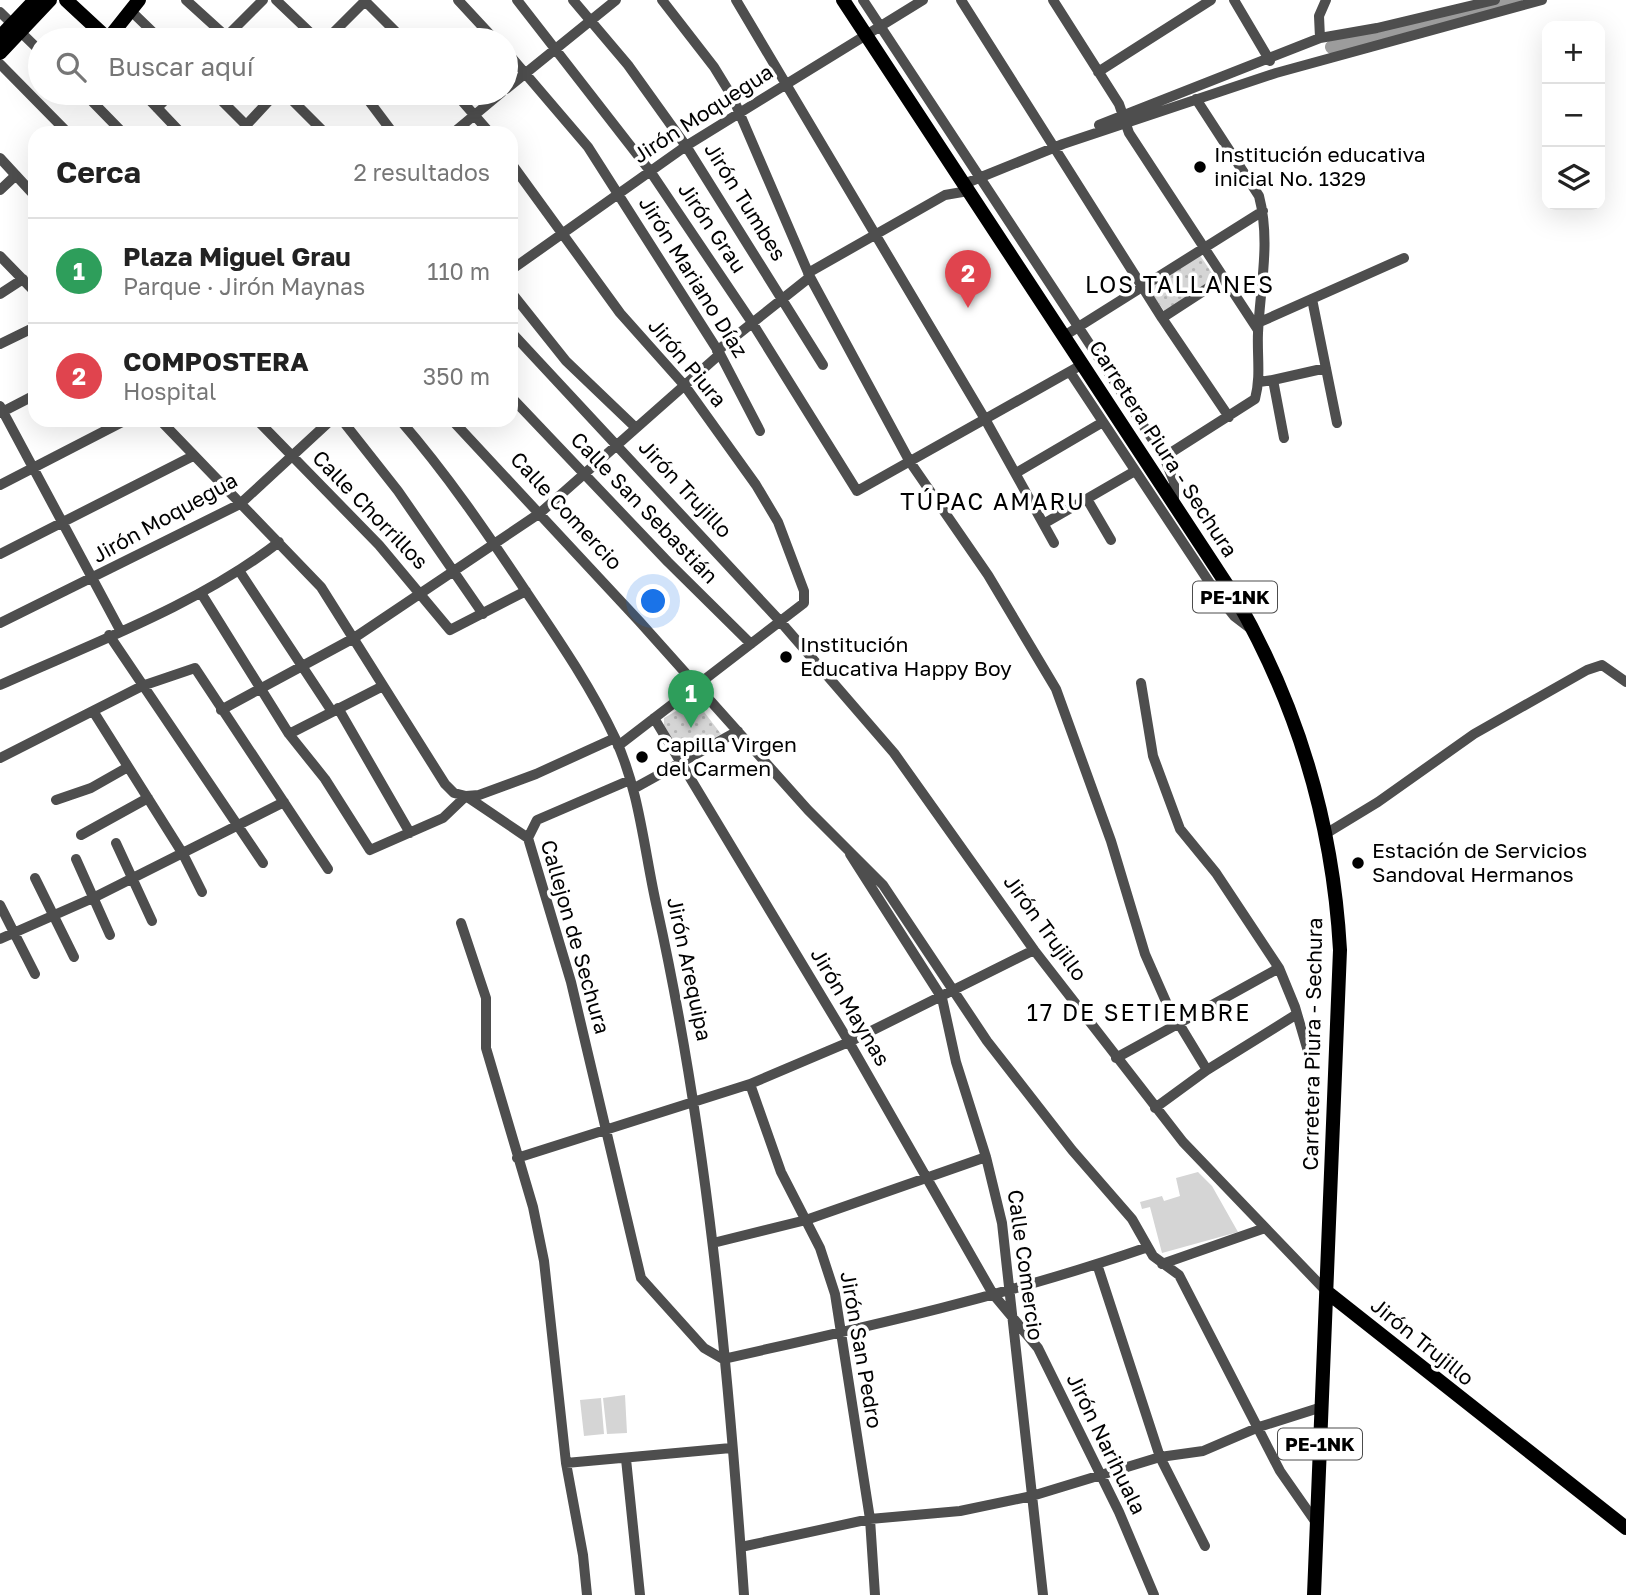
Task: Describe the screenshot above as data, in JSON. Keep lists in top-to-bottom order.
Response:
{
  "streets": {
    "main road": ["Carretera Piura - Sechura", "Jirón Trujillo", "PE-1NK"],
    "street": [
      "Jirón Moquegua",
      "Jirón Tumbes",
      "Jirón Grau",
      "Jirón Mariano Díaz",
      "Jirón Piura",
      "Calle San Sebastián",
      "Calle Chorrillos",
      "Calle Comercio",
      "Callejon de Sechura",
      "Jirón Arequipa",
      "Jirón Maynas",
      "Jirón San Pedro",
      "Jirón Narihuala"
    ]
  },
  "crossings": [
    ["Jirón Moquegua", "Jirón Tumbes"],
    ["Jirón Moquegua", "Jirón Grau"],
    ["Jirón Moquegua", "Jirón Mariano Díaz"],
    ["Jirón Moquegua", "Jirón Piura"],
    ["Jirón Moquegua", "Carretera Piura - Sechura"],
    ["Jirón Moquegua", "Calle Chorrillos"],
    ["Jirón Moquegua", "Callejon de Sechura"],
    ["Jirón Piura", "Jirón Trujillo"],
    ["Carretera Piura - Sechura", "Jirón Trujillo"],
    ["Carretera Piura - Sechura", "Calle Comercio"],
    ["Calle Comercio", "Jirón Maynas"],
    ["Calle Comercio", "Jirón Narihuala"],
    ["Callejon de Sechura", "Jirón Arequipa"],
    ["Jirón Maynas", "Jirón Narihuala"]
  ],
  "districts": ["LOS TALLANES", "TÚPAC AMARU", "17 DE SETIEMBRE"],
  "places": [
    "Institución educativa inicial No. 1329",
    "Institución Educativa Happy Boy",
    "Capilla Virgen del Carmen",
    "Estación de Servicios Sandoval Hermanos"
  ],
  "page": {
    "map_buttons": ["+", "−"],
    "search": "Buscar aquí",
    "heading": ["Cerca", "2 resultados"],
    "list": [
      {
        "mark": "1",
        "name": "Plaza Miguel Grau",
        "note": "Parque · Jirón Maynas",
        "value": "110 m"
      },
      {
        "mark": "2",
        "name": "COMPOSTERA",
        "note": "Hospital",
        "value": "350 m"
      }
    ],
    "pins": ["2", "1"]
  }
}
